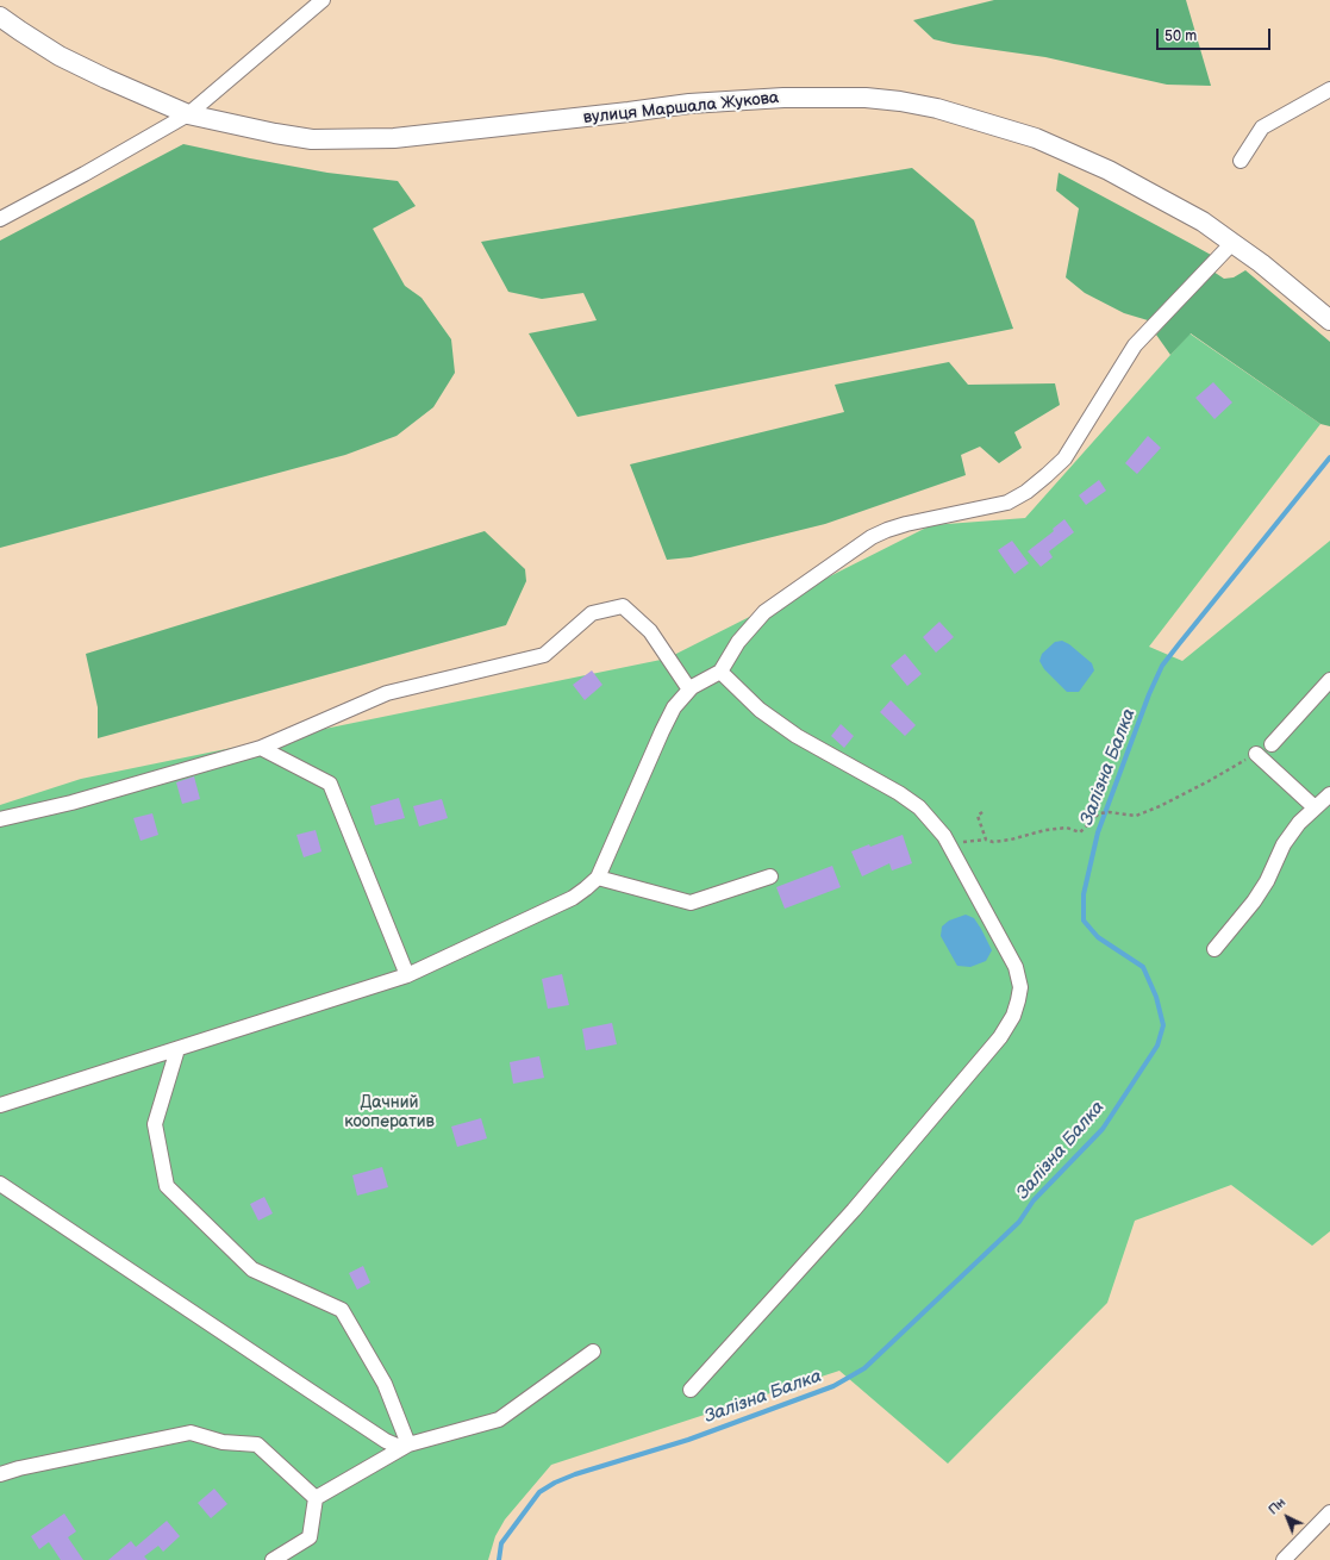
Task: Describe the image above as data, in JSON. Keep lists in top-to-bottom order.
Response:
{
  "streets": {
    "main road": ["вулиця Маршала Жукова"]
  },
  "water": ["Залізна Балка"],
  "parks": ["Дачний кооператив"],
  "scale_bar": "50 m",
  "north": "top left"
}
